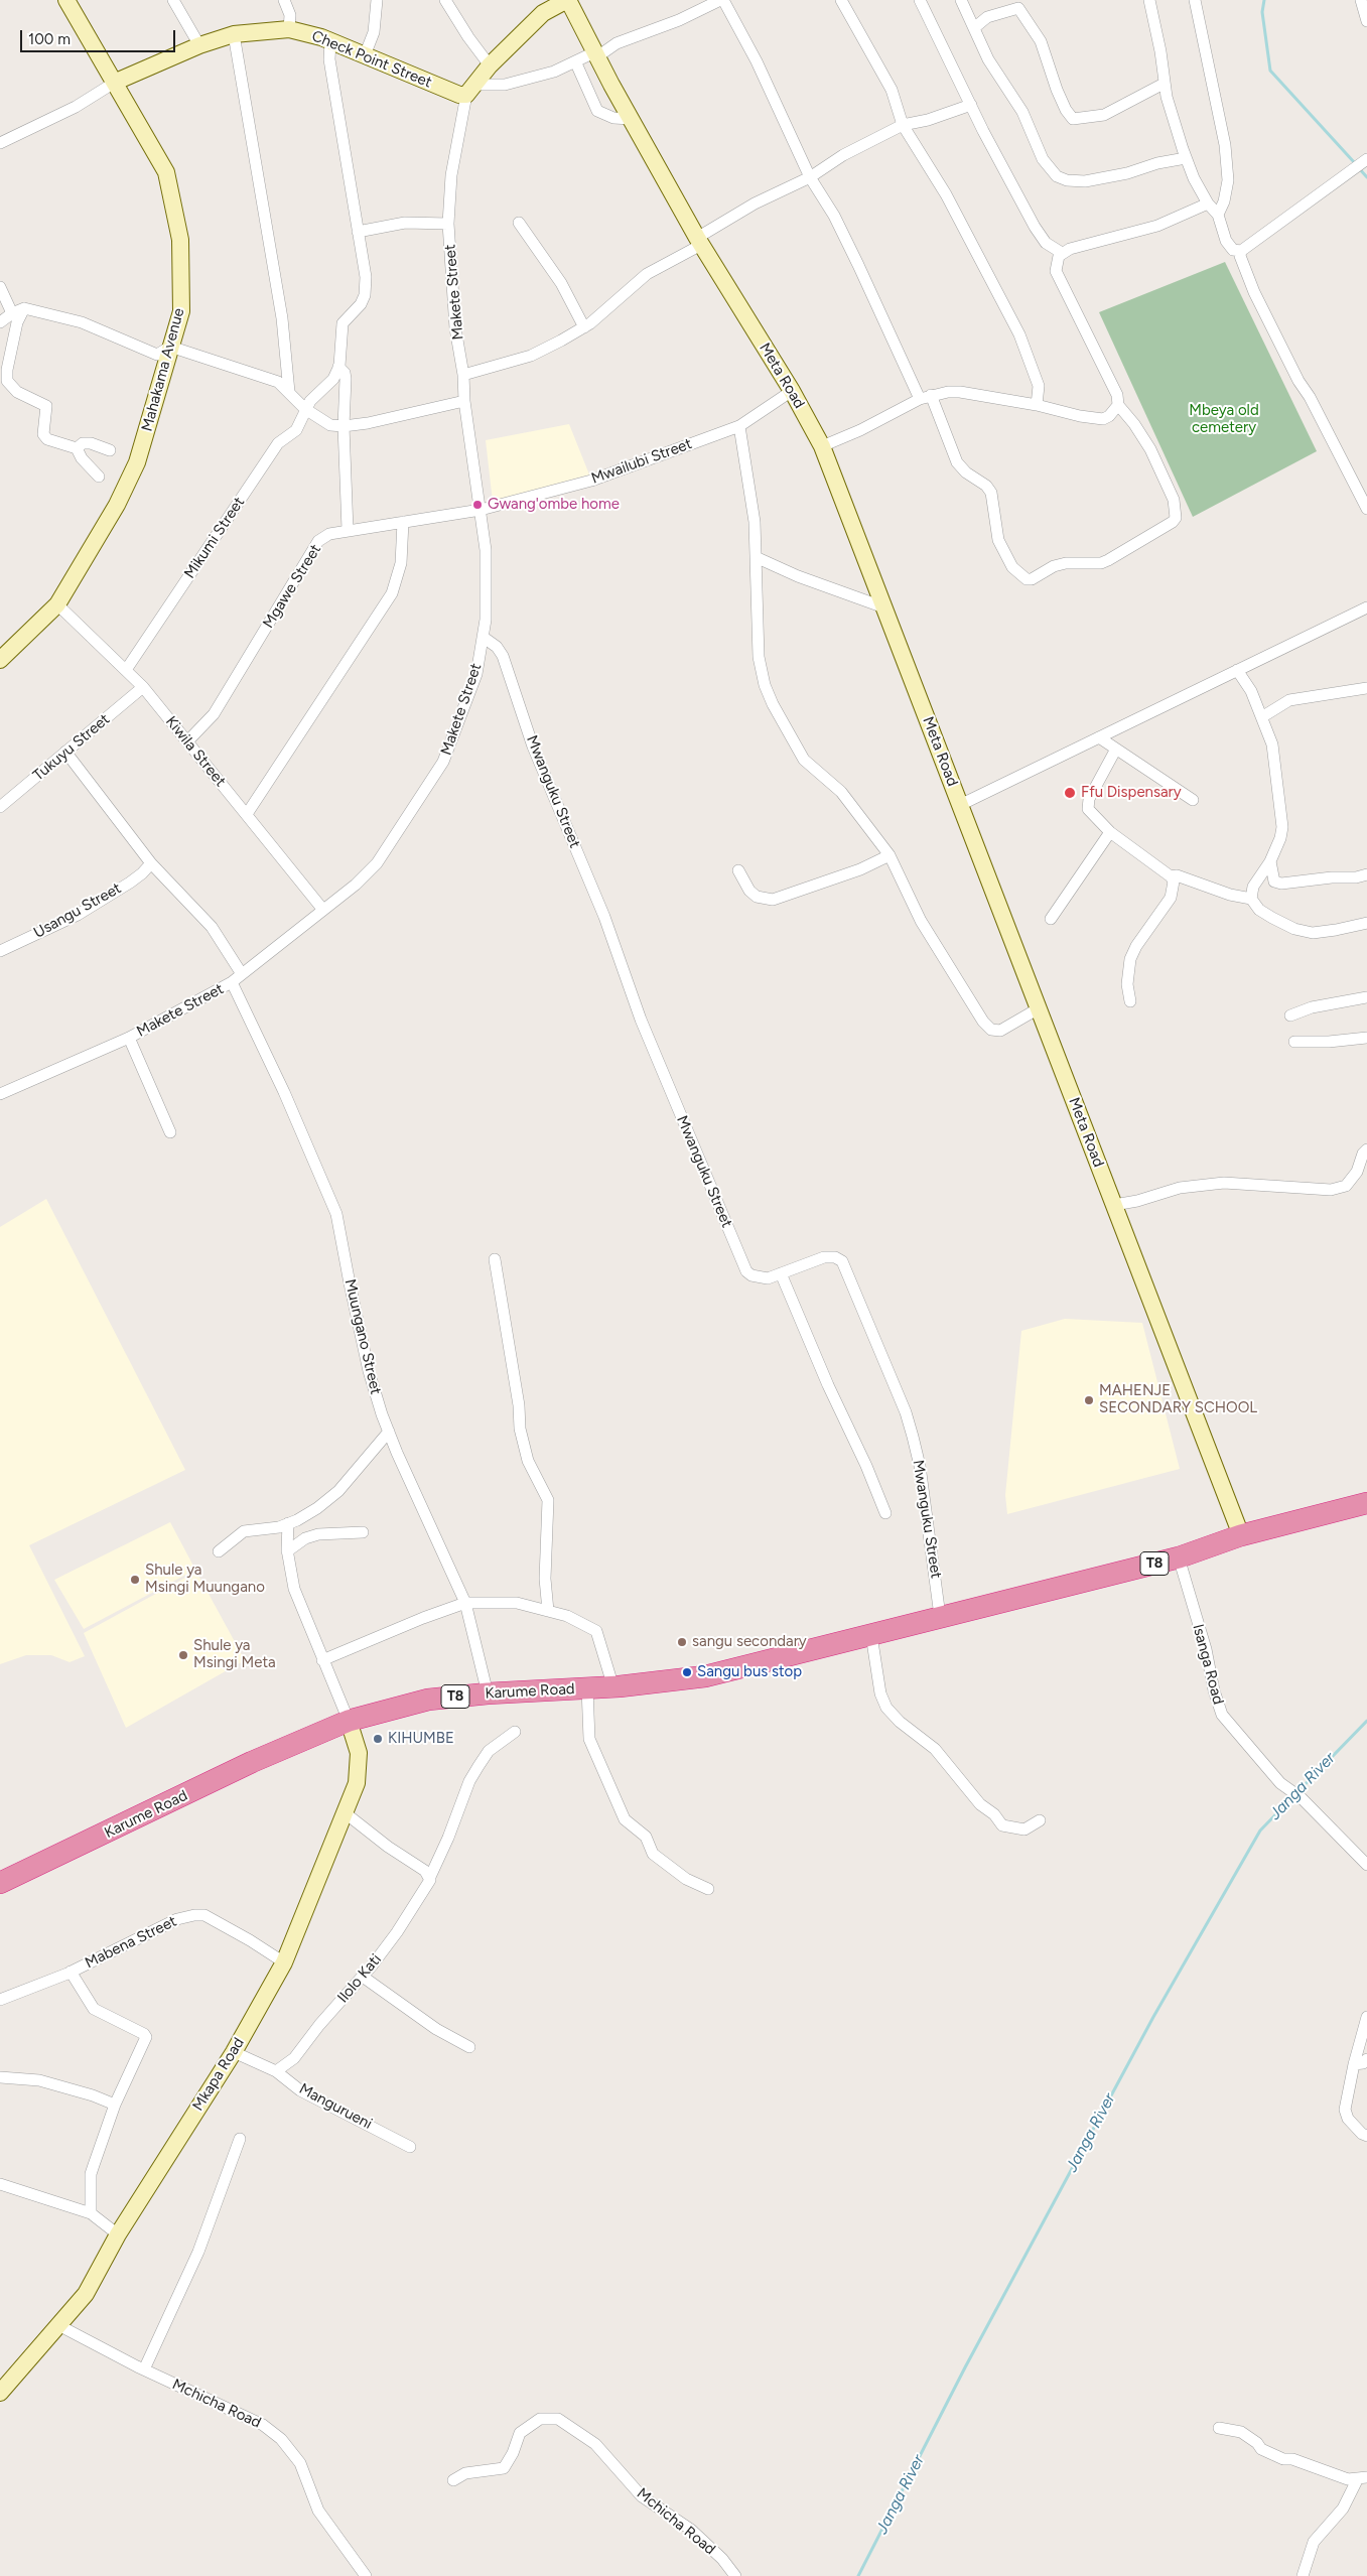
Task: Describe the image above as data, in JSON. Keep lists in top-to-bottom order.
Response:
{
  "streets": {
    "highway": ["T8", "Karume Road"],
    "street": [
      "Check Point Street",
      "Makete Street",
      "Mahakama Avenue",
      "Meta Road",
      "Mwailubi Street",
      "Mikumi Street",
      "Mgawe Street",
      "Tukuyu Street",
      "Kiwila Street",
      "Mwanguku Street",
      "Usangu Street",
      "Muungano Street",
      "Isanga Road",
      "Mabena Street",
      "Ilolo Kati",
      "Mkapa Road",
      "Mangurueni",
      "Mchicha Road"
    ]
  },
  "crossings": [
    ["Check Point Street", "Makete Street"],
    ["Check Point Street", "Mahakama Avenue"],
    ["Makete Street", "Mwailubi Street"],
    ["Makete Street", "Mgawe Street"],
    ["Makete Street", "Kiwila Street"],
    ["Makete Street", "Mwanguku Street"],
    ["Makete Street", "Muungano Street"],
    ["Mahakama Avenue", "Kiwila Street"],
    ["Meta Road", "Mwailubi Street"],
    ["Meta Road", "T8"],
    ["Mwailubi Street", "Mgawe Street"],
    ["Mikumi Street", "Kiwila Street"],
    ["Mgawe Street", "Kiwila Street"],
    ["Tukuyu Street", "Kiwila Street"],
    ["Mwanguku Street", "T8"],
    ["Mwanguku Street", "Karume Road"],
    ["Muungano Street", "Karume Road"],
    ["T8", "Isanga Road"],
    ["T8", "Karume Road"],
    ["Karume Road", "Mkapa Road"],
    ["Mabena Street", "Mkapa Road"],
    ["Ilolo Kati", "Mangurueni"],
    ["Mkapa Road", "Mangurueni"],
    ["Mkapa Road", "Mchicha Road"]
  ],
  "water": ["Janga River"],
  "parks": ["Mbeya old cemetery"],
  "places": [
    "Gwang'ombe home",
    "Ffu Dispensary",
    "MAHENJE SECONDARY SCHOOL",
    "Shule ya Msingi Muungano",
    "sangu secondary",
    "Shule ya Msingi Meta",
    "Sangu bus stop",
    "KIHUMBE"
  ],
  "scale_bar": "100 m"
}
